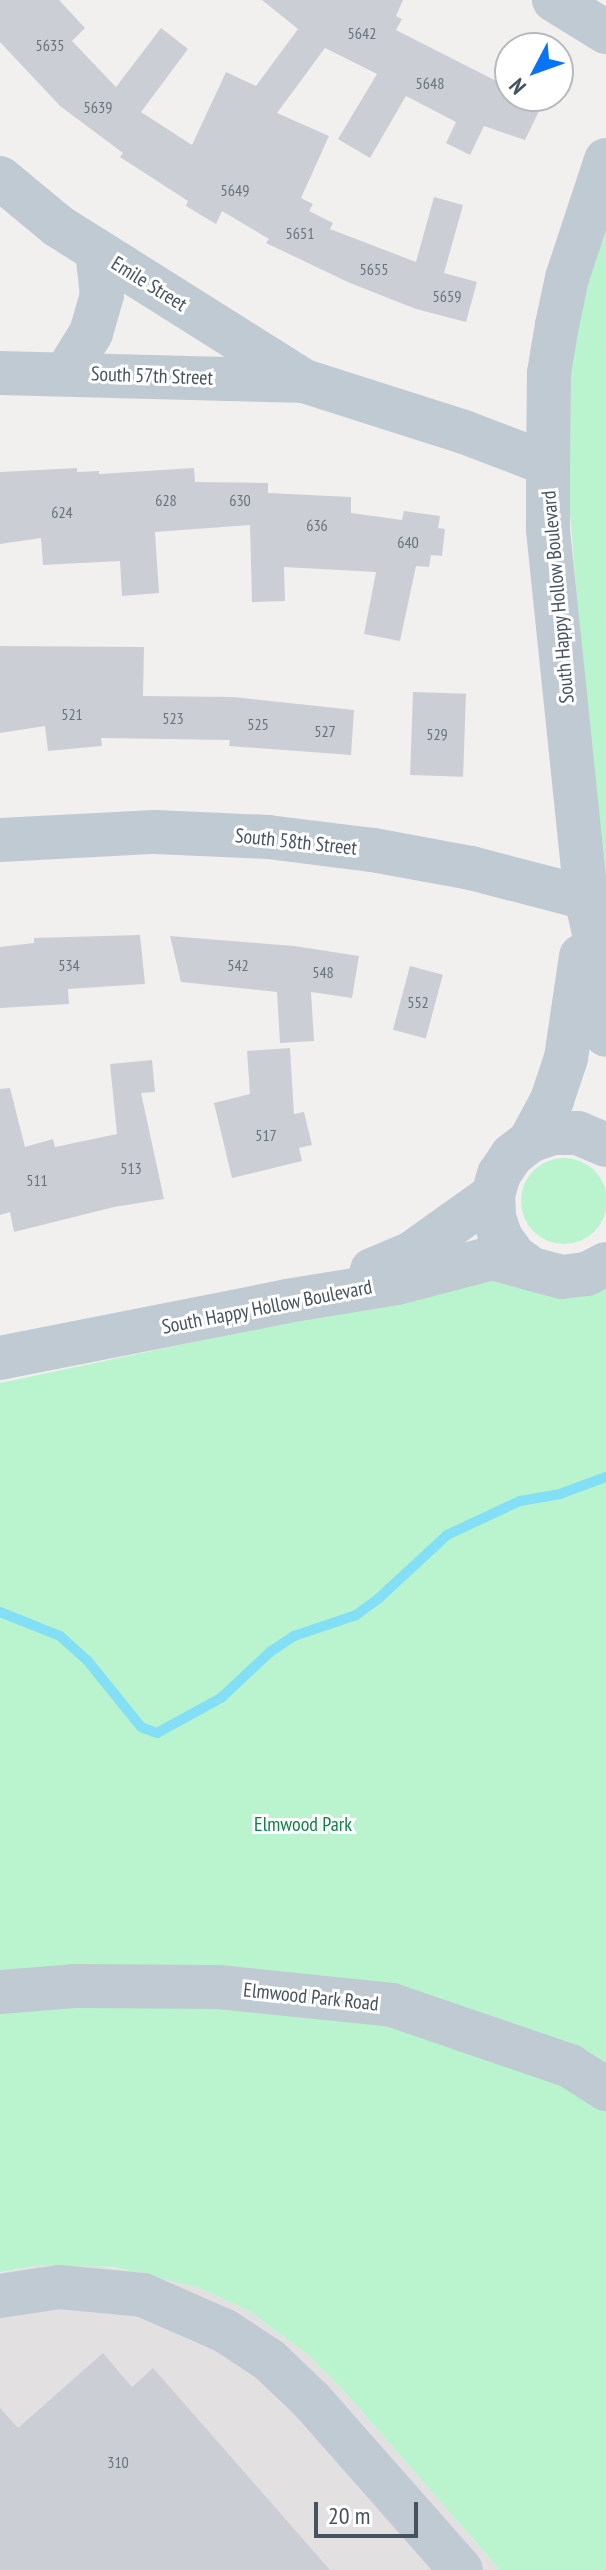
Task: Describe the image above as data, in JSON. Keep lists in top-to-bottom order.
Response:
{
  "streets": {
    "street": [
      "Emile Street",
      "South 57th Street",
      "South Happy Hollow Boulevard",
      "South 58th Street",
      "Elmwood Park Road"
    ]
  },
  "crossings": [
    ["Emile Street", "South 57th Street"],
    ["South Happy Hollow Boulevard", "South 58th Street"]
  ],
  "parks": ["Elmwood Park"],
  "house_numbers": [
    "5642",
    "5635",
    "5648",
    "5639",
    "5649",
    "5651",
    "5655",
    "5659",
    "628",
    "630",
    "624",
    "636",
    "640",
    "521",
    "523",
    "525",
    "527",
    "529",
    "534",
    "542",
    "548",
    "552",
    "517",
    "513",
    "511",
    "310"
  ],
  "scale_bar": "20 m",
  "north": "bottom left"
}
